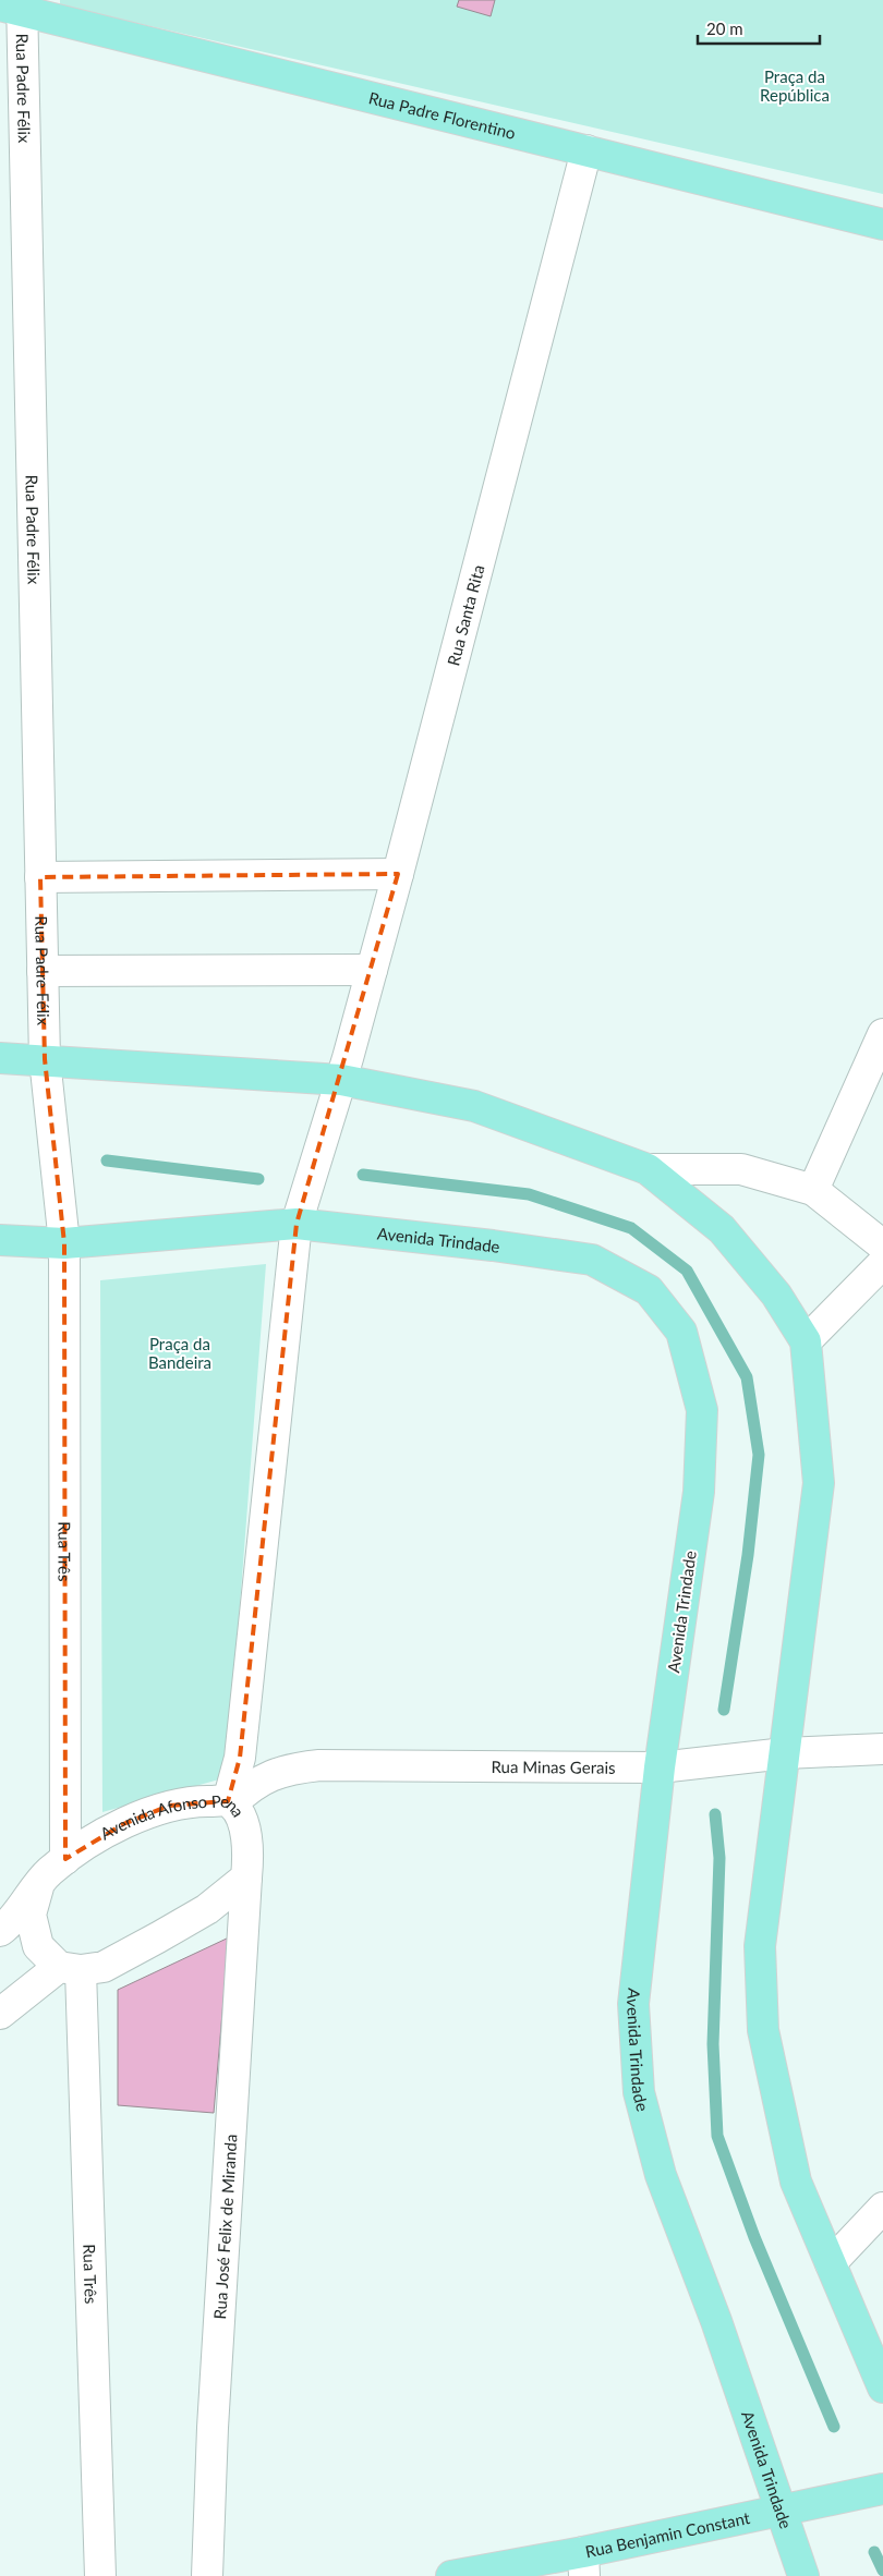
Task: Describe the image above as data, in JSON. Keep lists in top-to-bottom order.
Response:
{
  "streets": {
    "main road": ["Rua Padre Florentino", "Avenida Trindade", "Rua Benjamin Constant"],
    "street": [
      "Rua Padre Félix",
      "Rua Santa Rita",
      "Rua Três",
      "Rua Minas Gerais",
      "Avenida Afonso Pena",
      "Rua José Felix de Miranda"
    ]
  },
  "crossings": [
    ["Rua Padre Félix", "Rua Padre Florentino"],
    ["Rua Padre Félix", "Avenida Trindade"],
    ["Rua Padre Félix", "Rua Três"],
    ["Rua Padre Florentino", "Rua Santa Rita"],
    ["Rua Santa Rita", "Avenida Trindade"],
    ["Rua Santa Rita", "Rua Minas Gerais"],
    ["Rua Santa Rita", "Avenida Afonso Pena"],
    ["Avenida Trindade", "Rua Três"],
    ["Avenida Trindade", "Rua Minas Gerais"],
    ["Avenida Trindade", "Rua Benjamin Constant"],
    ["Rua Três", "Avenida Afonso Pena"],
    ["Rua Minas Gerais", "Avenida Afonso Pena"],
    ["Avenida Afonso Pena", "Rua José Felix de Miranda"]
  ],
  "parks": ["Praça da República", "Praça da Bandeira"],
  "scale_bar": "20 m"
}
